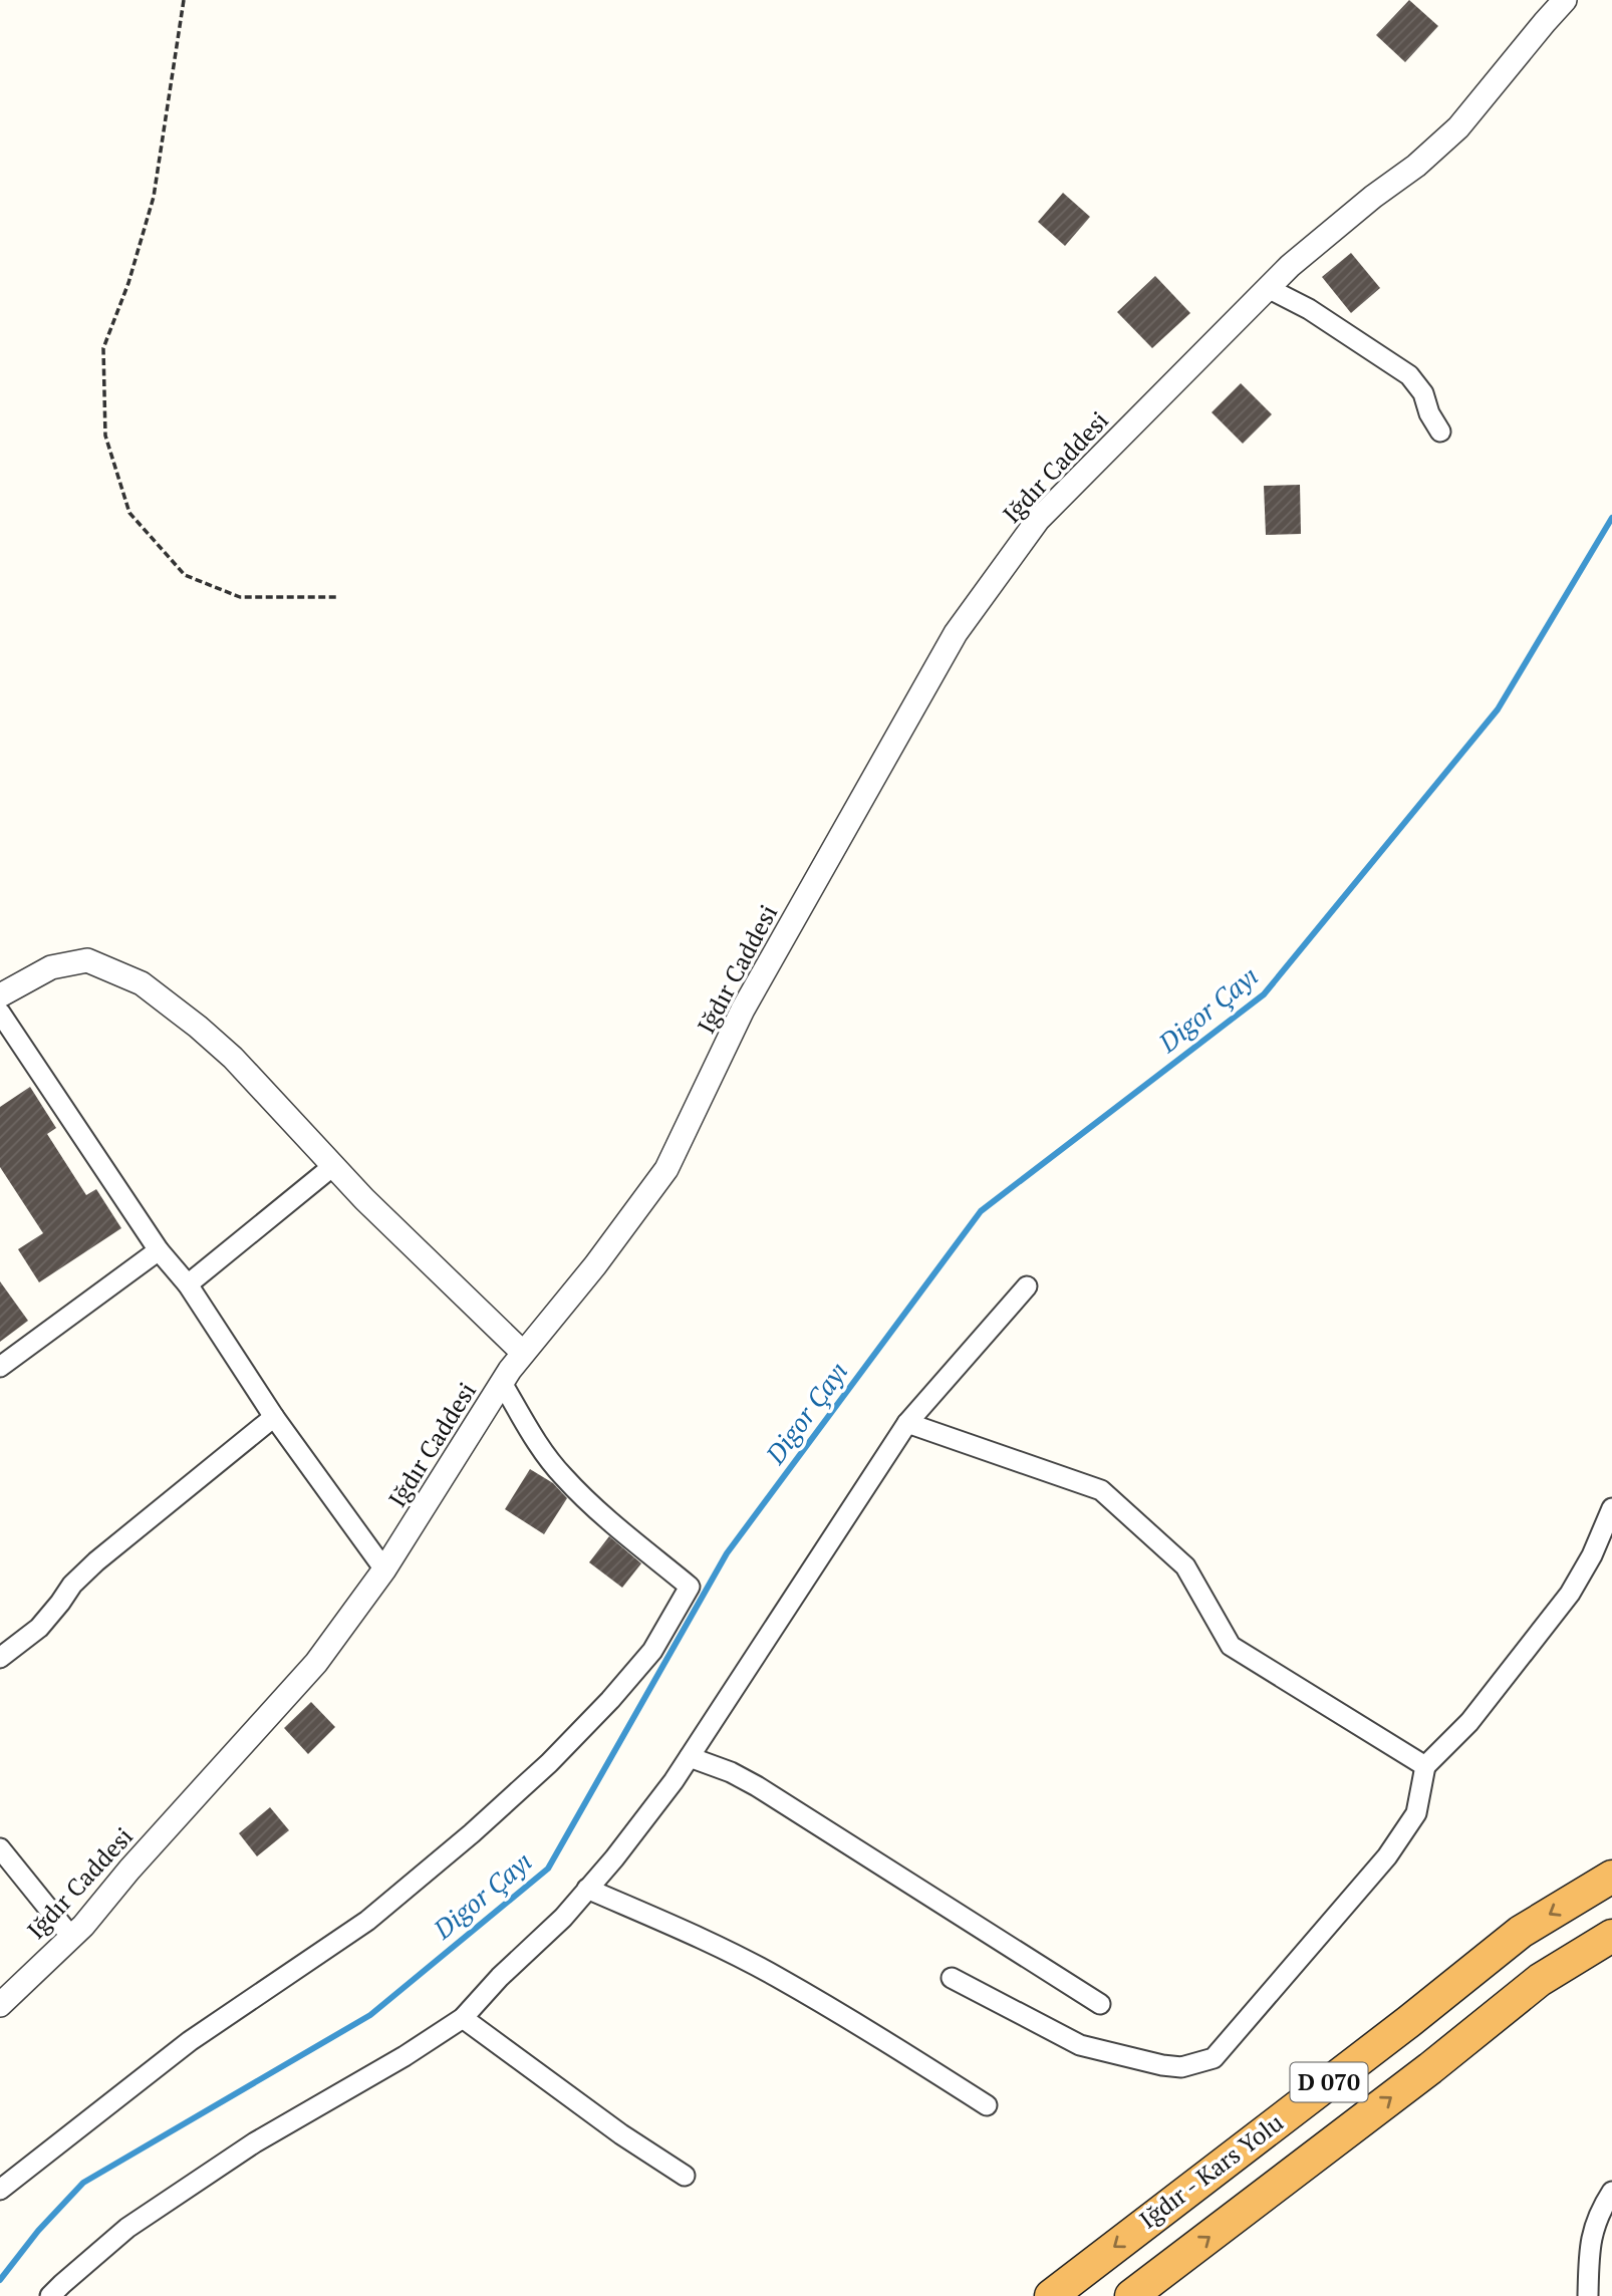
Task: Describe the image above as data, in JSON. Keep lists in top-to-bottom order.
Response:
{
  "streets": {
    "highway": ["D 070", "Iğdır - Kars Yolu"],
    "street": ["Iğdır Caddesi"]
  },
  "water": ["Digor Çayı"]
}
